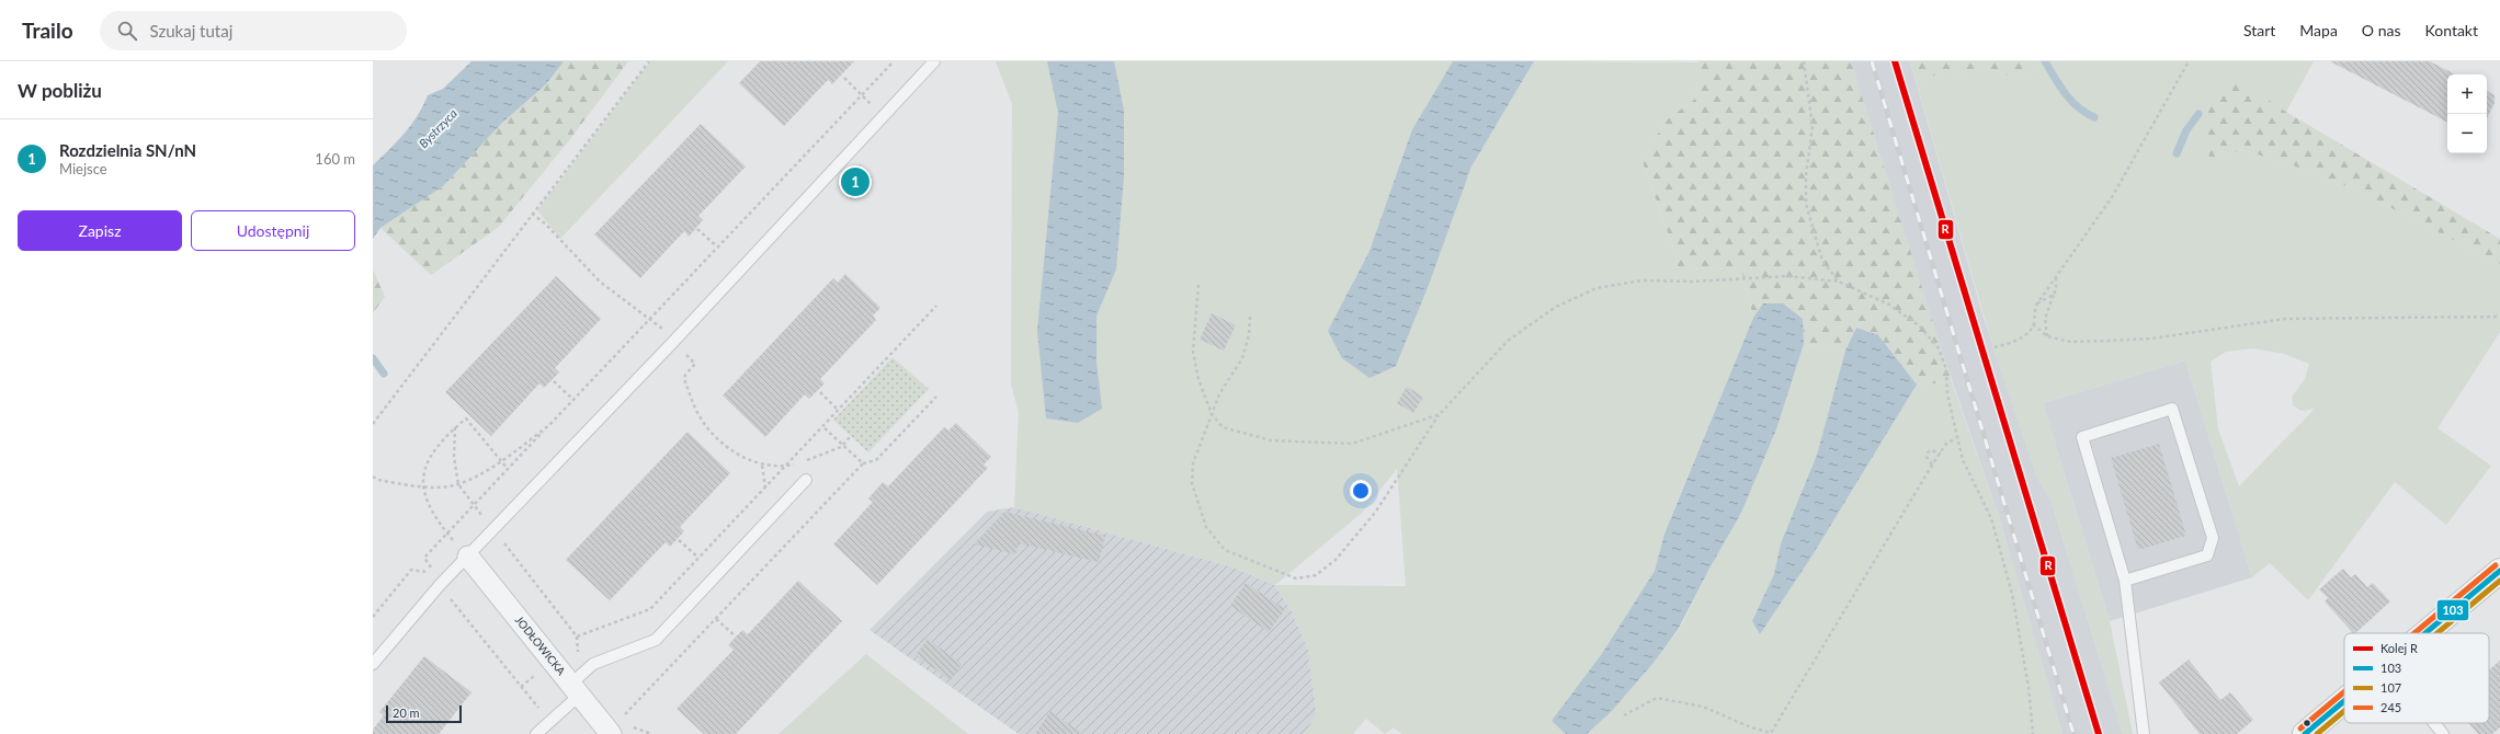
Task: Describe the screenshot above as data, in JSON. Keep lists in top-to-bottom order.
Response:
{
  "streets": {
    "street": ["JODŁOWICKA"]
  },
  "water": ["Bystrzyca"],
  "lines": [
    "rail line R",
    "transit line 245",
    "transit line 103",
    "transit line 107"
  ],
  "legend": [
    "Kolej R",
    "103",
    "107",
    "245"
  ],
  "scale_bar": "20 m",
  "page": {
    "header": "Trailo",
    "search": "Szukaj tutaj",
    "nav": [
      "Start",
      "Mapa",
      "O nas",
      "Kontakt"
    ],
    "heading": "W pobliżu",
    "map_buttons": ["+", "−"],
    "list": [
      {
        "mark": "1",
        "name": "Rozdzielnia SN/nN",
        "note": "Miejsce",
        "value": "160 m"
      }
    ],
    "pins": "1",
    "buttons": ["Zapisz", "Udostępnij"],
    "scale": "20 m"
  }
}
